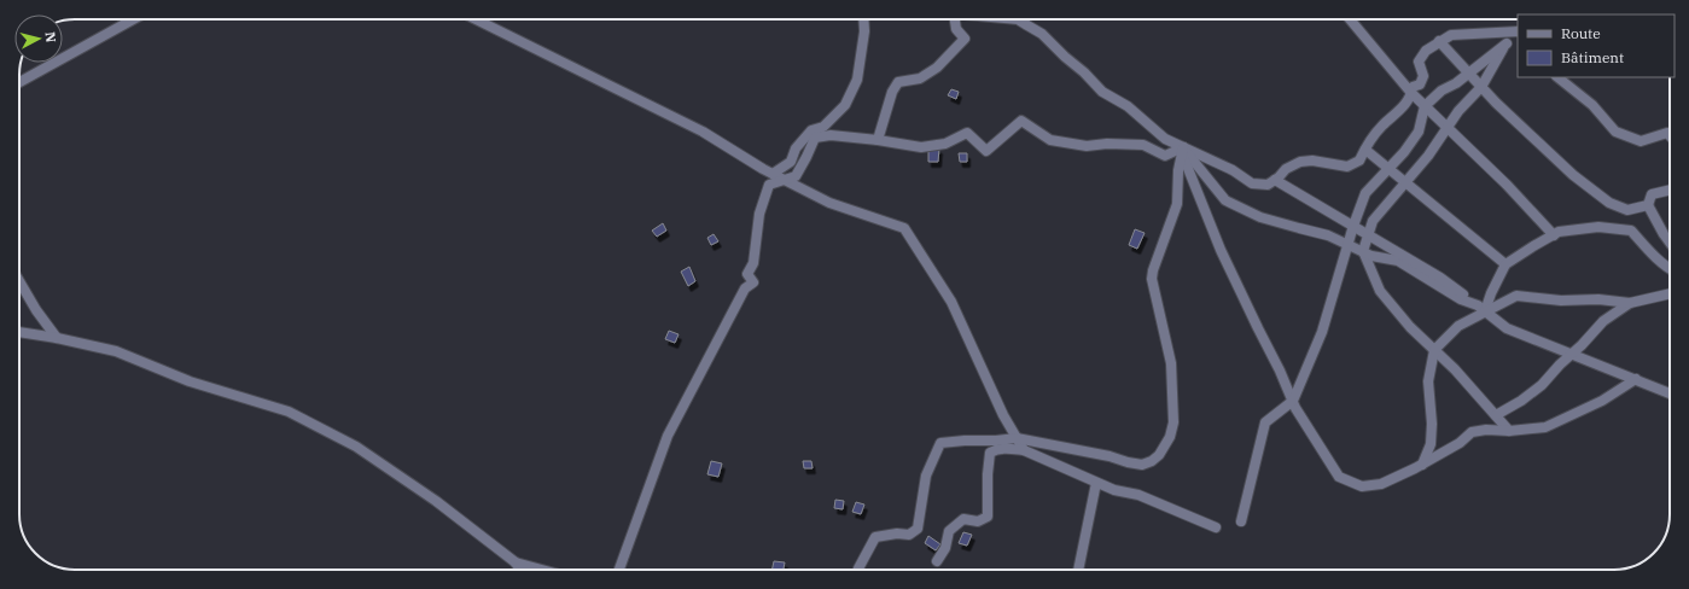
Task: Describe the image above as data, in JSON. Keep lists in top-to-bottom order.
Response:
{
  "legend": ["Route", "Bâtiment"],
  "north": "right"
}
